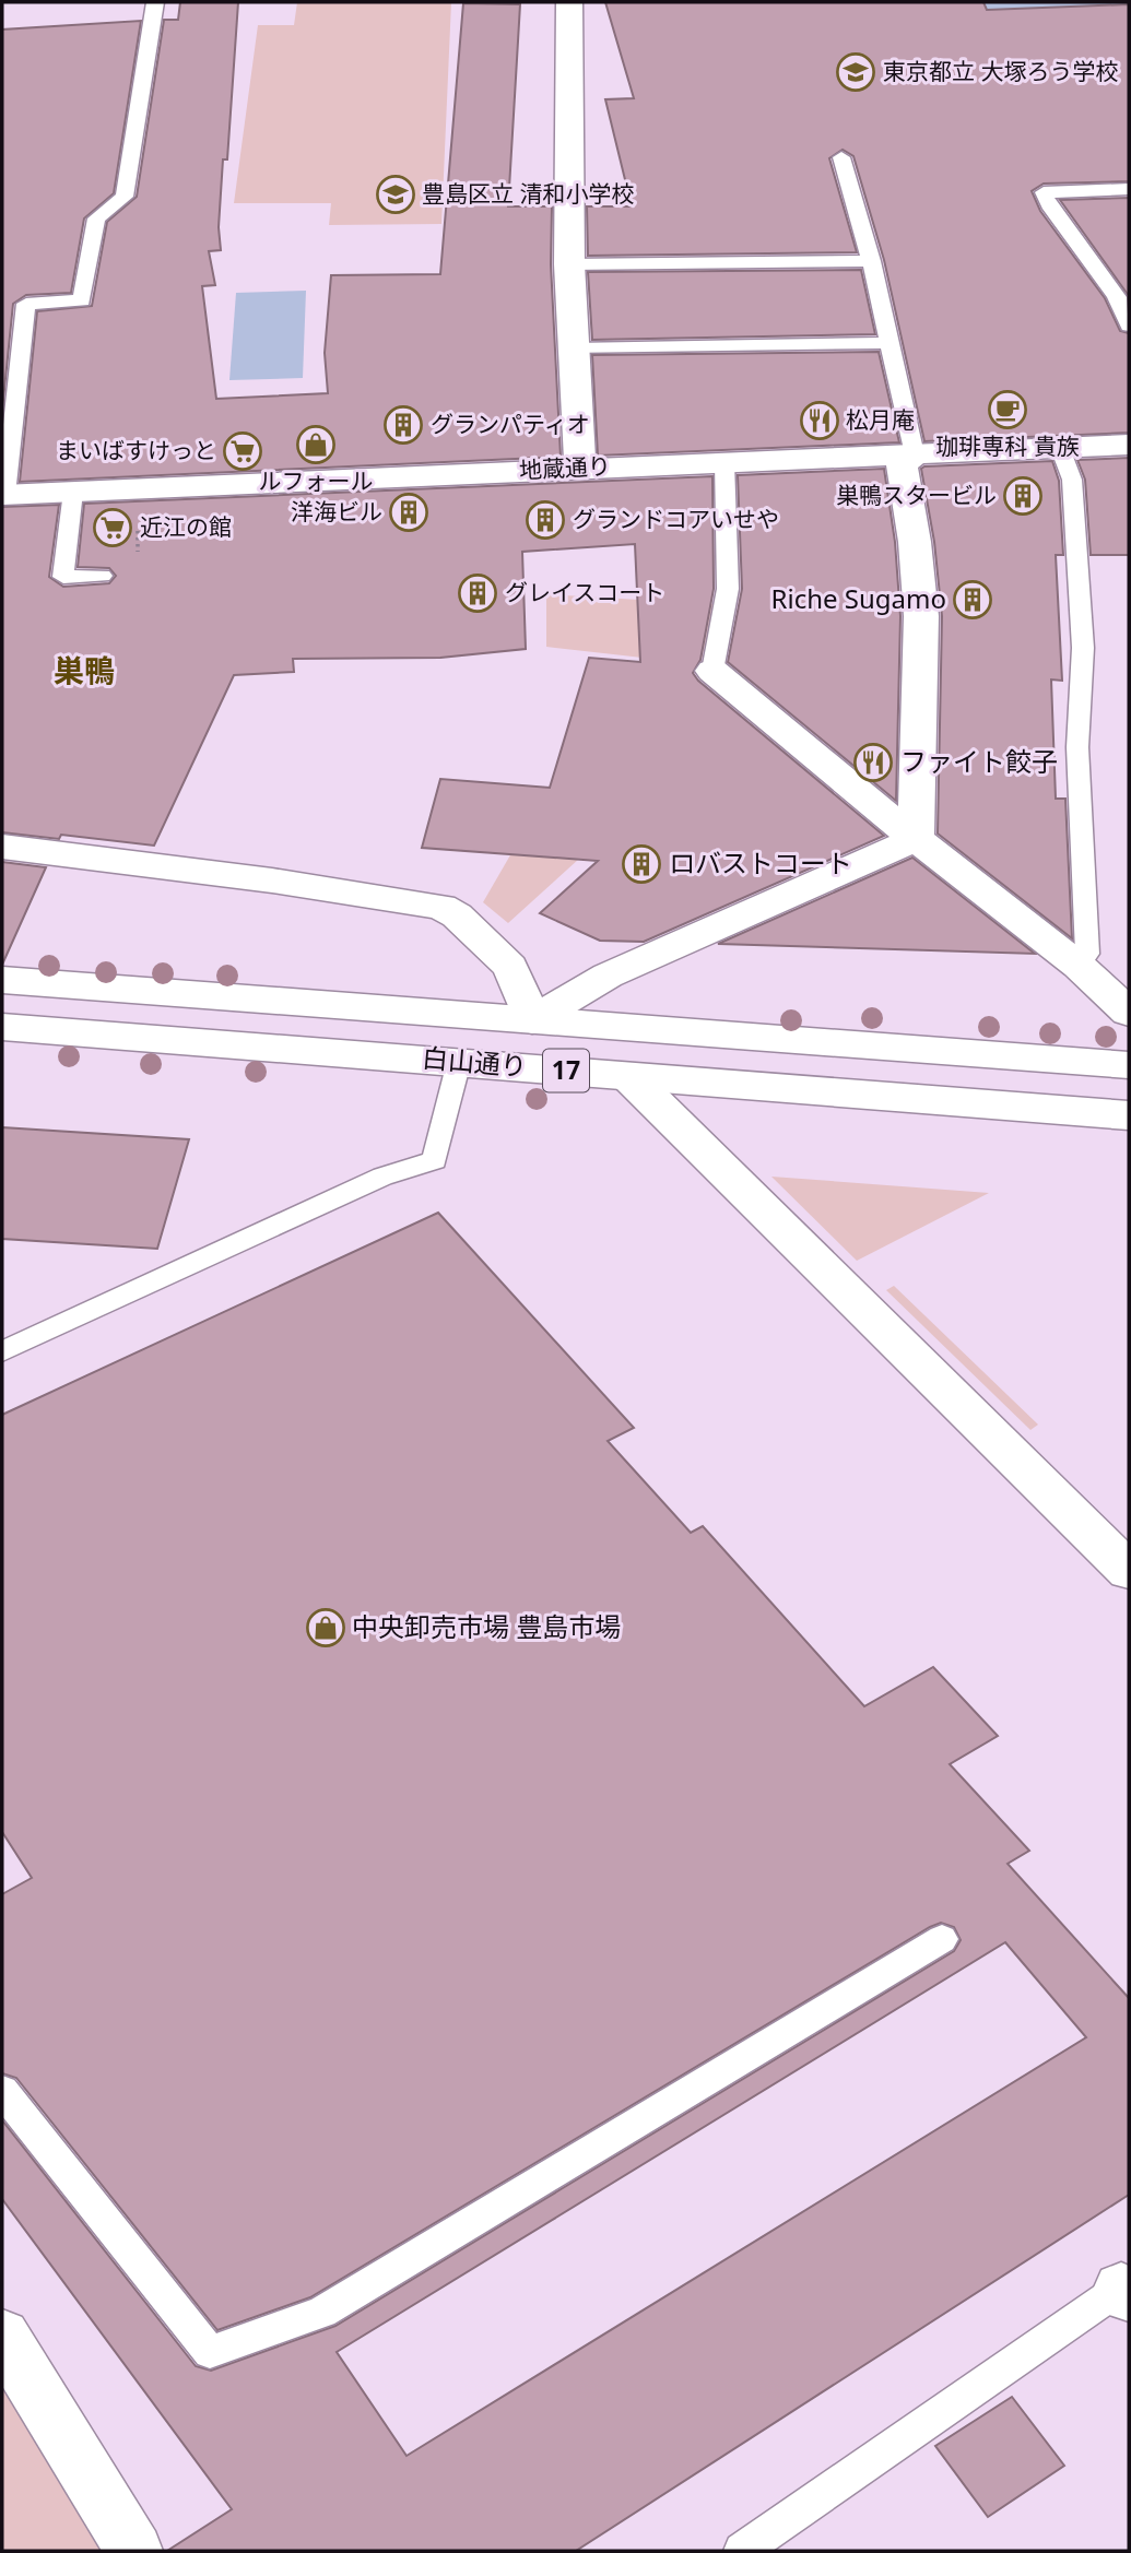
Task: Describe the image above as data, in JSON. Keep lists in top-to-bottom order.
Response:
{
  "streets": {
    "main road": ["地蔵通り", "白山通り", "17"]
  },
  "districts": ["巣鴨"],
  "places": {
    "school or university": ["東京都立 大塚ろう学校", "豊島区立 清和小学校"],
    "cafe": ["珈琲専科 貴族"],
    "restaurant": ["松月庵", "ファイト餃子"],
    "building": [
      "グランパティオ",
      "巣鴨スタービル",
      "洋海ビル",
      "グランドコアいせや",
      "グレイスコート",
      "Riche Sugamo",
      "ロバストコート"
    ],
    "shop": ["ルフォール", "中央卸売市場 豊島市場"],
    "supermarket": ["まいばすけっと", "近江の館"]
  }
}
